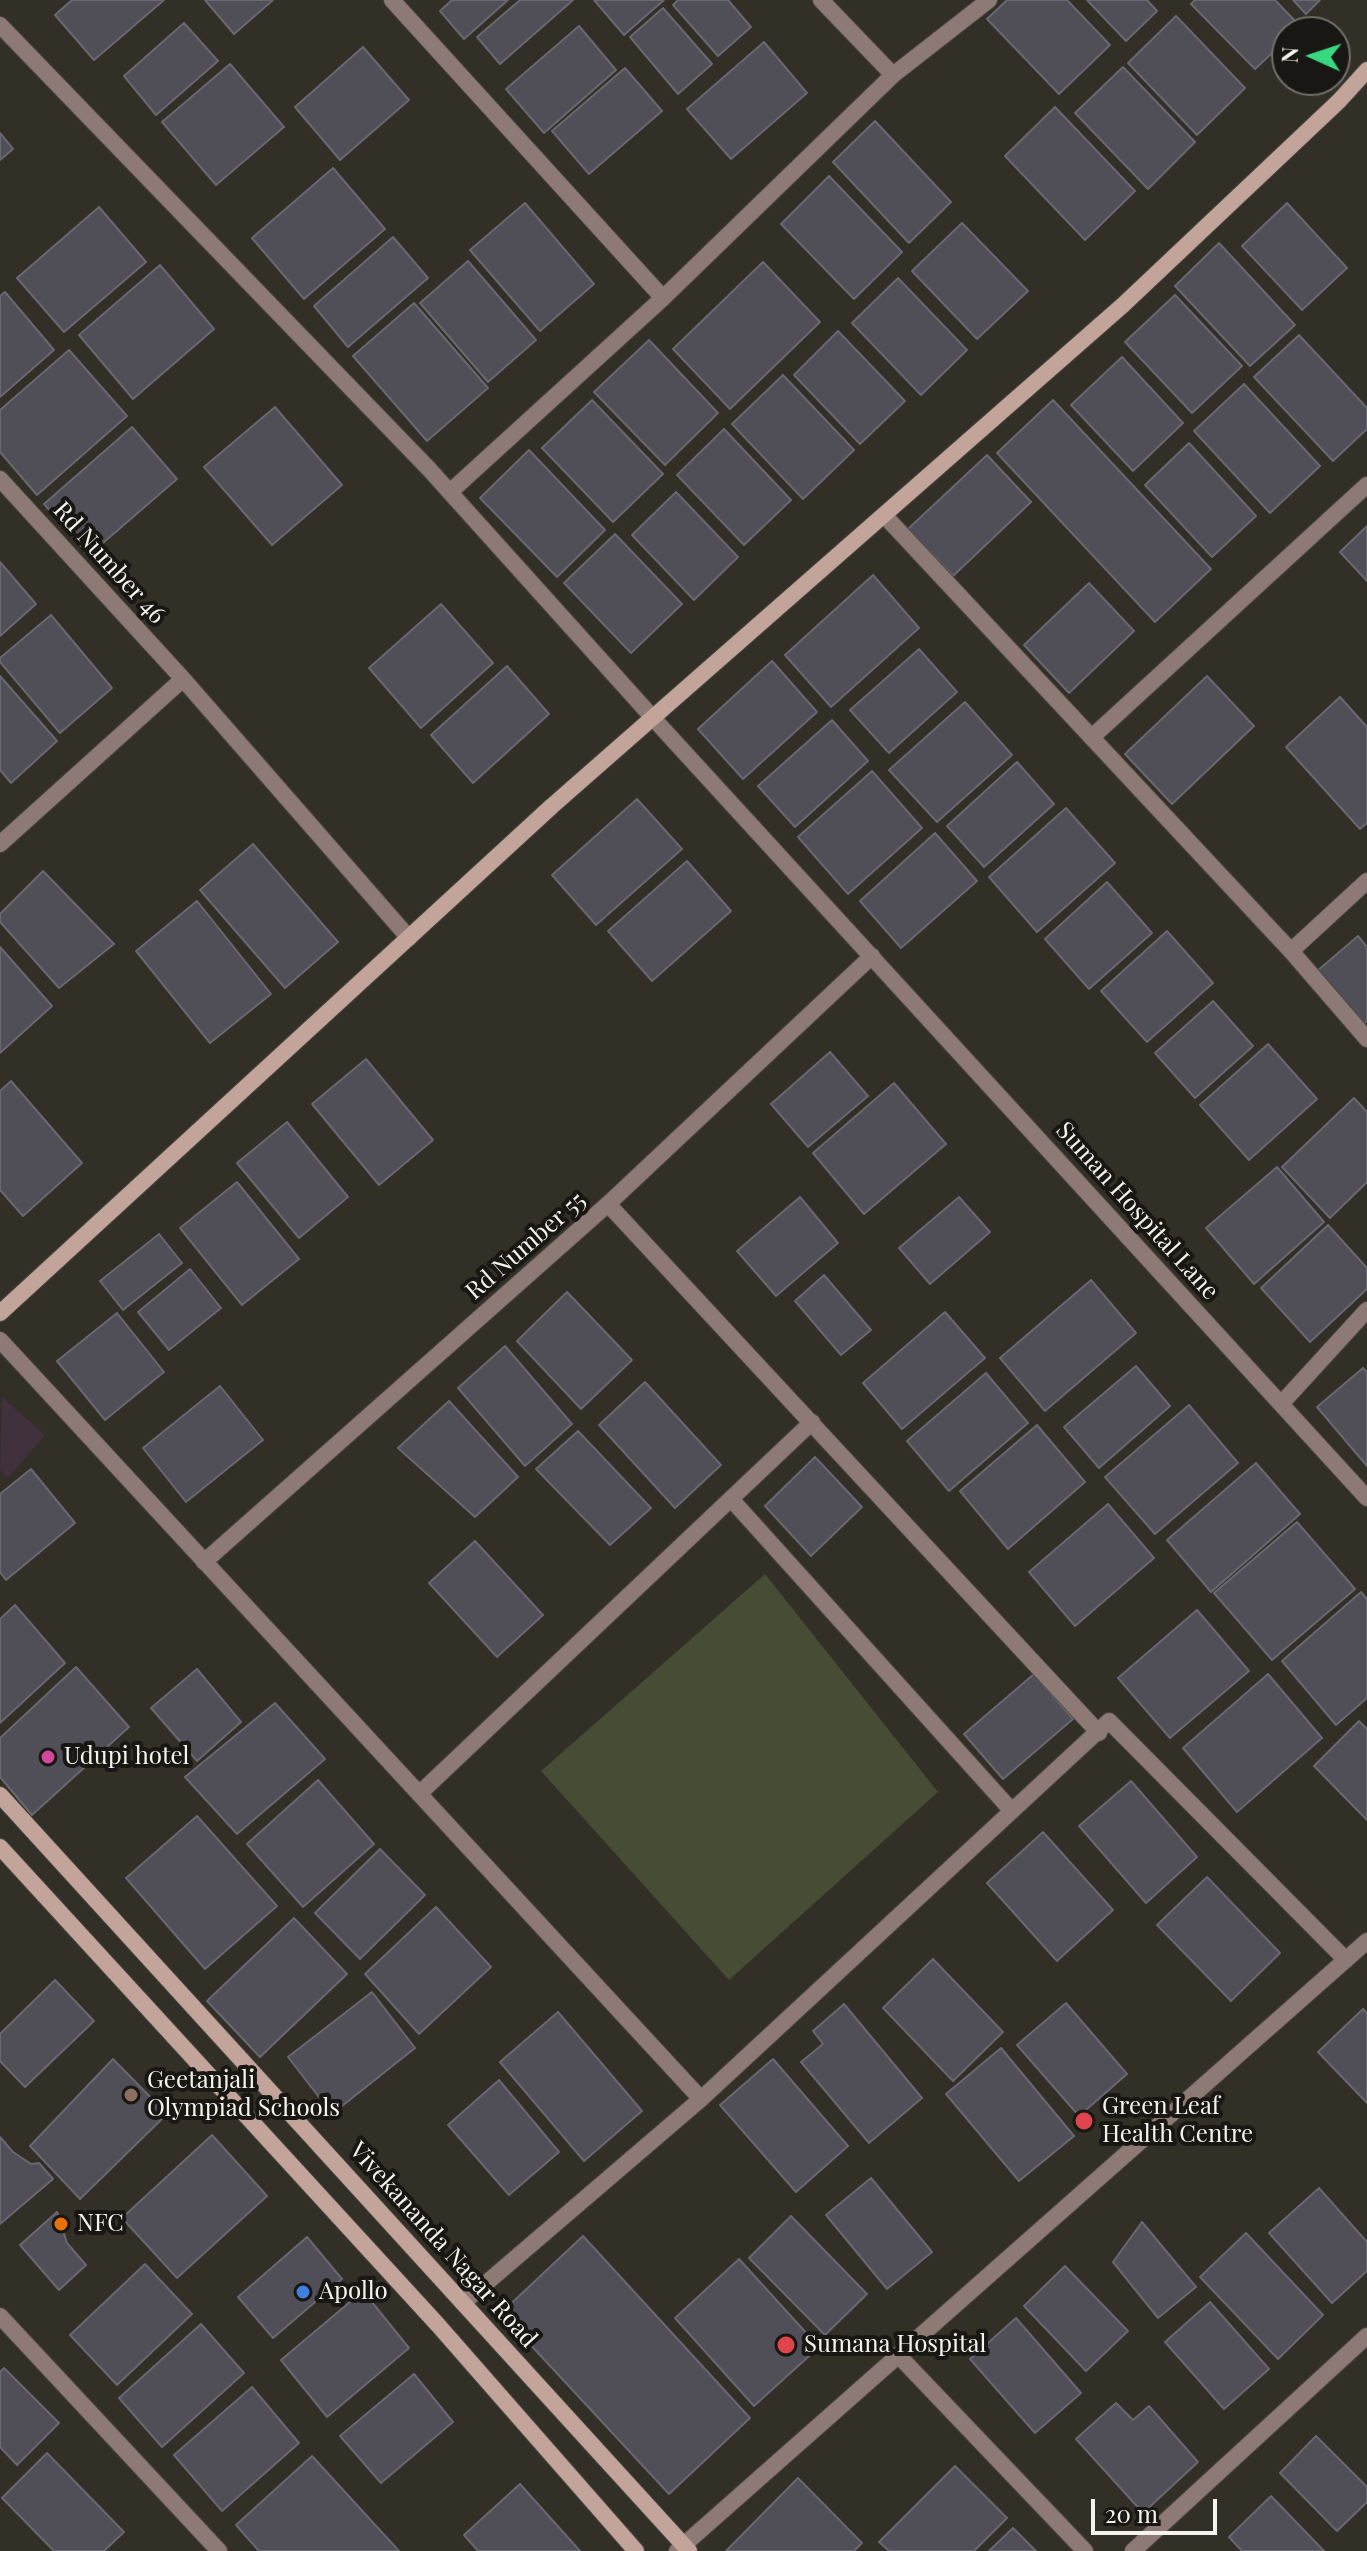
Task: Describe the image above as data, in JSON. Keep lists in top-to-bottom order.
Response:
{
  "streets": {
    "street": [
      "Rd Number 46",
      "Suman Hospital Lane",
      "Rd Number 55",
      "Vivekananda Nagar Road"
    ]
  },
  "crossings": [
    ["Suman Hospital Lane", "Rd Number 55"]
  ],
  "places": [
    "Udupi hotel",
    "Geetanjali Olympiad Schools",
    "Green Leaf Health Centre",
    "NFC",
    "Apollo",
    "Sumana Hospital"
  ],
  "scale_bar": "20 m",
  "north": "left"
}
